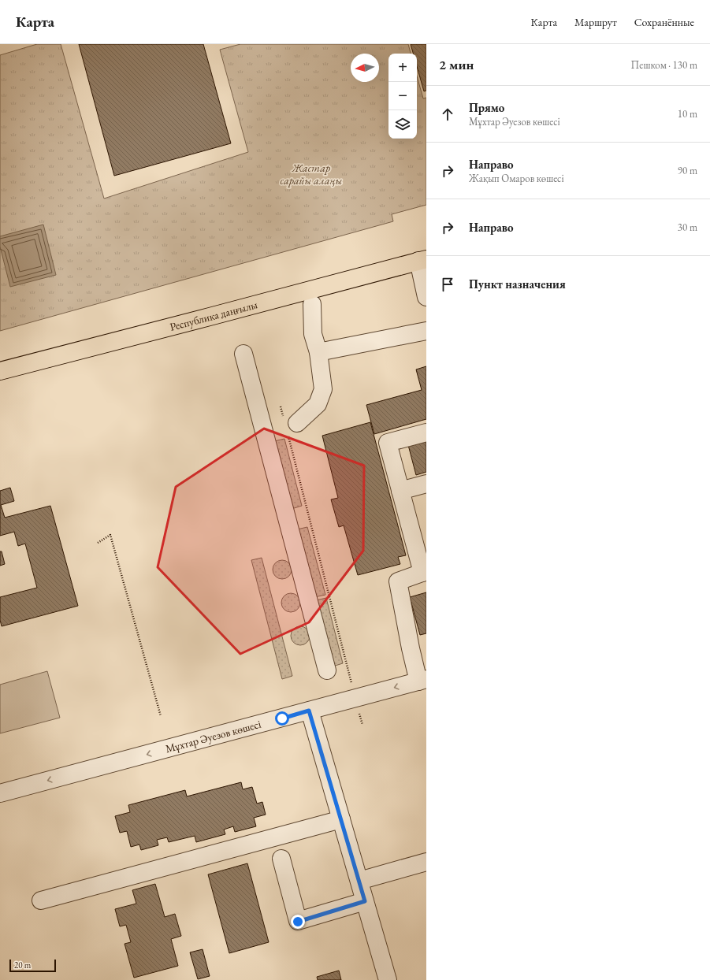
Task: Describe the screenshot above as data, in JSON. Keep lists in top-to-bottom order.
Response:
{
  "streets": {
    "main road": ["Республика даңғылы"],
    "street": ["Мұхтар Әуезов көшесі"]
  },
  "parks": ["Жастар сарайы алаңы"],
  "scale_bar": "20 m",
  "north": "left",
  "page": {
    "header": "Карта",
    "nav": ["Карта", "Маршрут", "Сохранённые"],
    "heading": ["2 мин", "Пешком · 130 m"],
    "map_buttons": ["+", "−"],
    "list": [
      ["Прямо", "Мұхтар Әуезов көшесі", "10 m"],
      ["Направо", "Жақып Омаров көшесі", "90 m"],
      ["Направо", "30 m"],
      "Пункт назначения"
    ],
    "scale": "20 m"
  }
}
